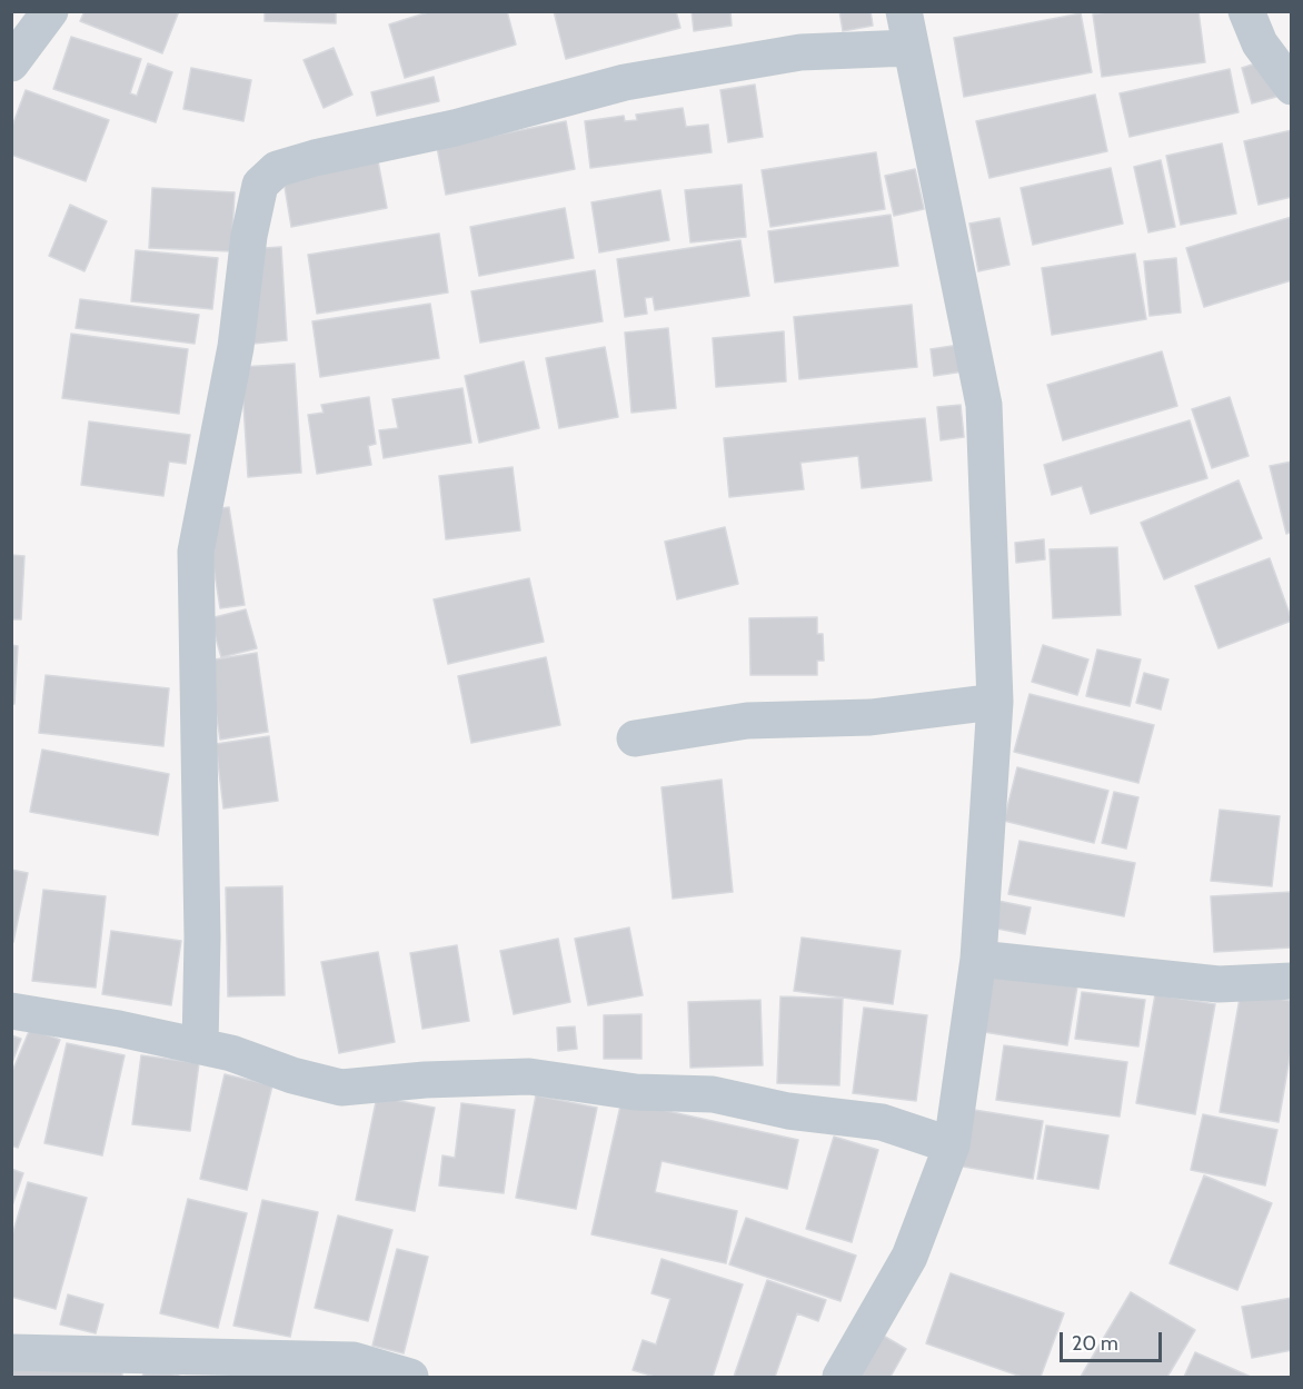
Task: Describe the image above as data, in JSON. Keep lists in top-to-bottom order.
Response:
{
  "scale_bar": "20 m"
}
